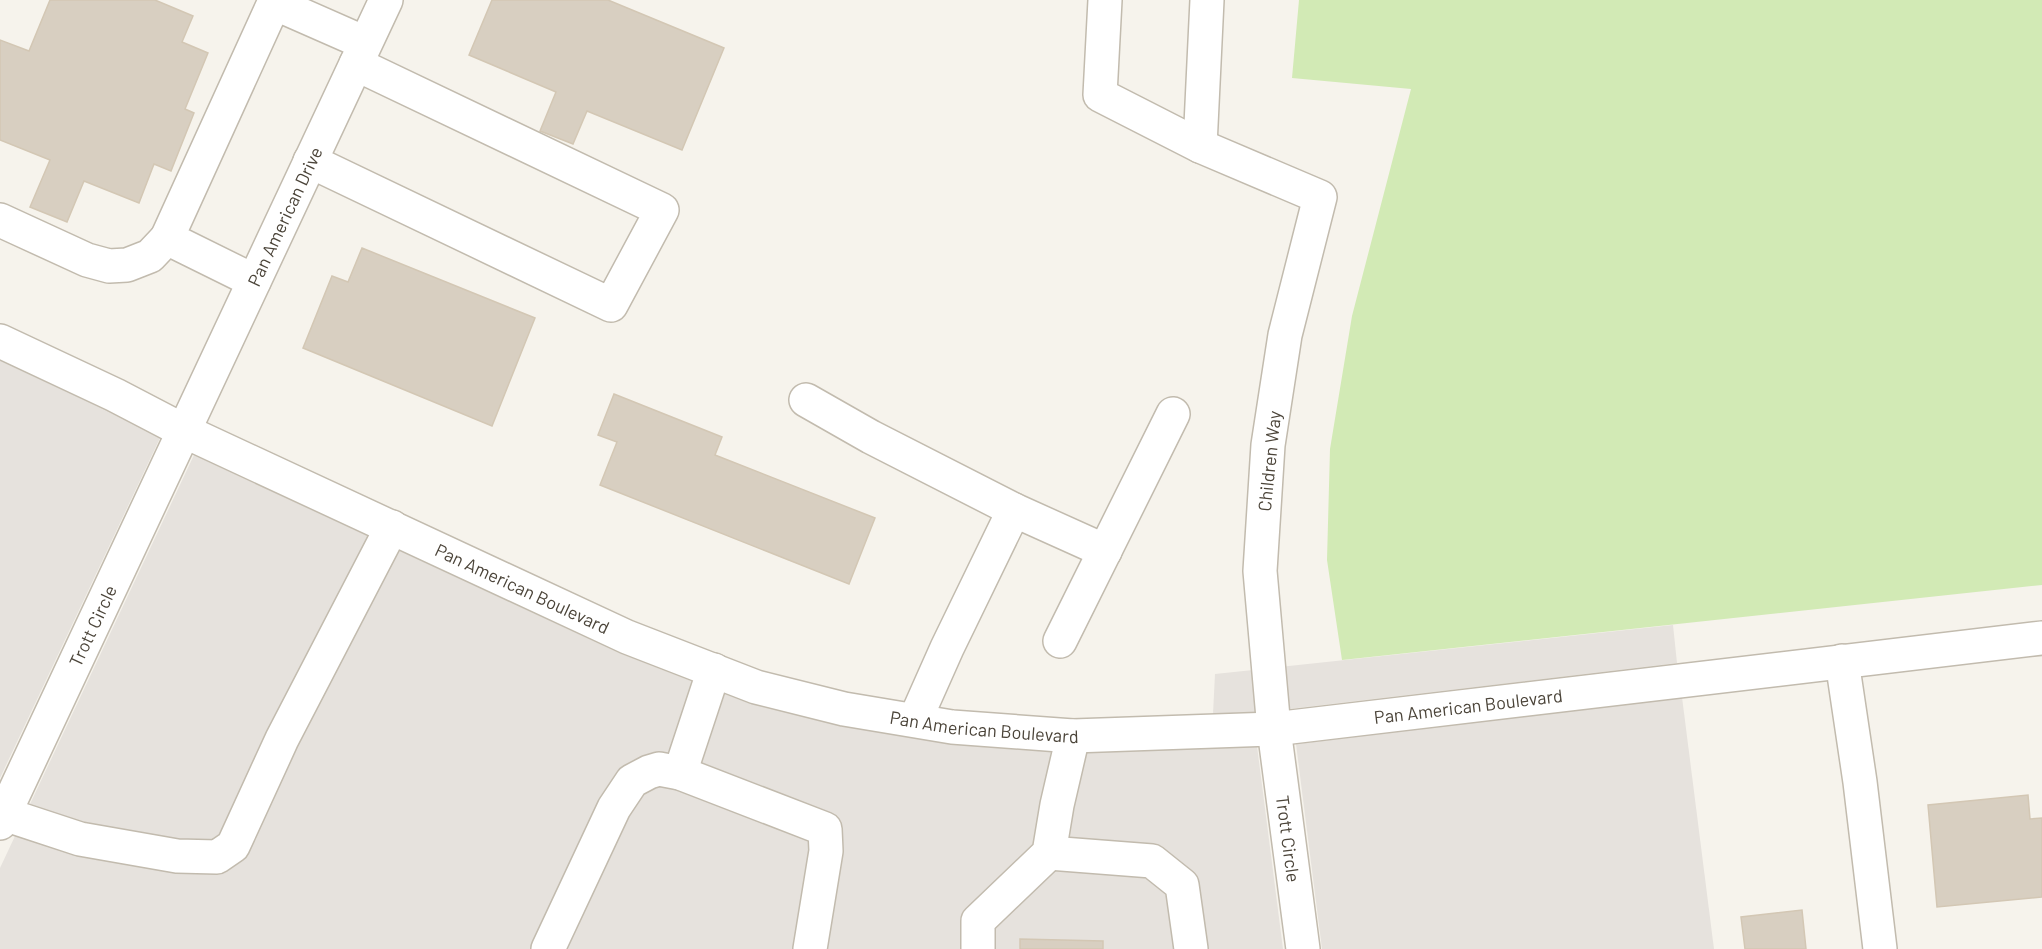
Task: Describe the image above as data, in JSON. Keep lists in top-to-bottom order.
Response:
{
  "streets": {
    "street": [
      "Pan American Drive",
      "Children Way",
      "Pan American Boulevard",
      "Trott Circle"
    ]
  },
  "crossings": [
    ["Pan American Drive", "Pan American Boulevard"],
    ["Pan American Drive", "Trott Circle"],
    ["Children Way", "Pan American Boulevard"],
    ["Children Way", "Trott Circle"],
    ["Pan American Boulevard", "Trott Circle"]
  ]
}
